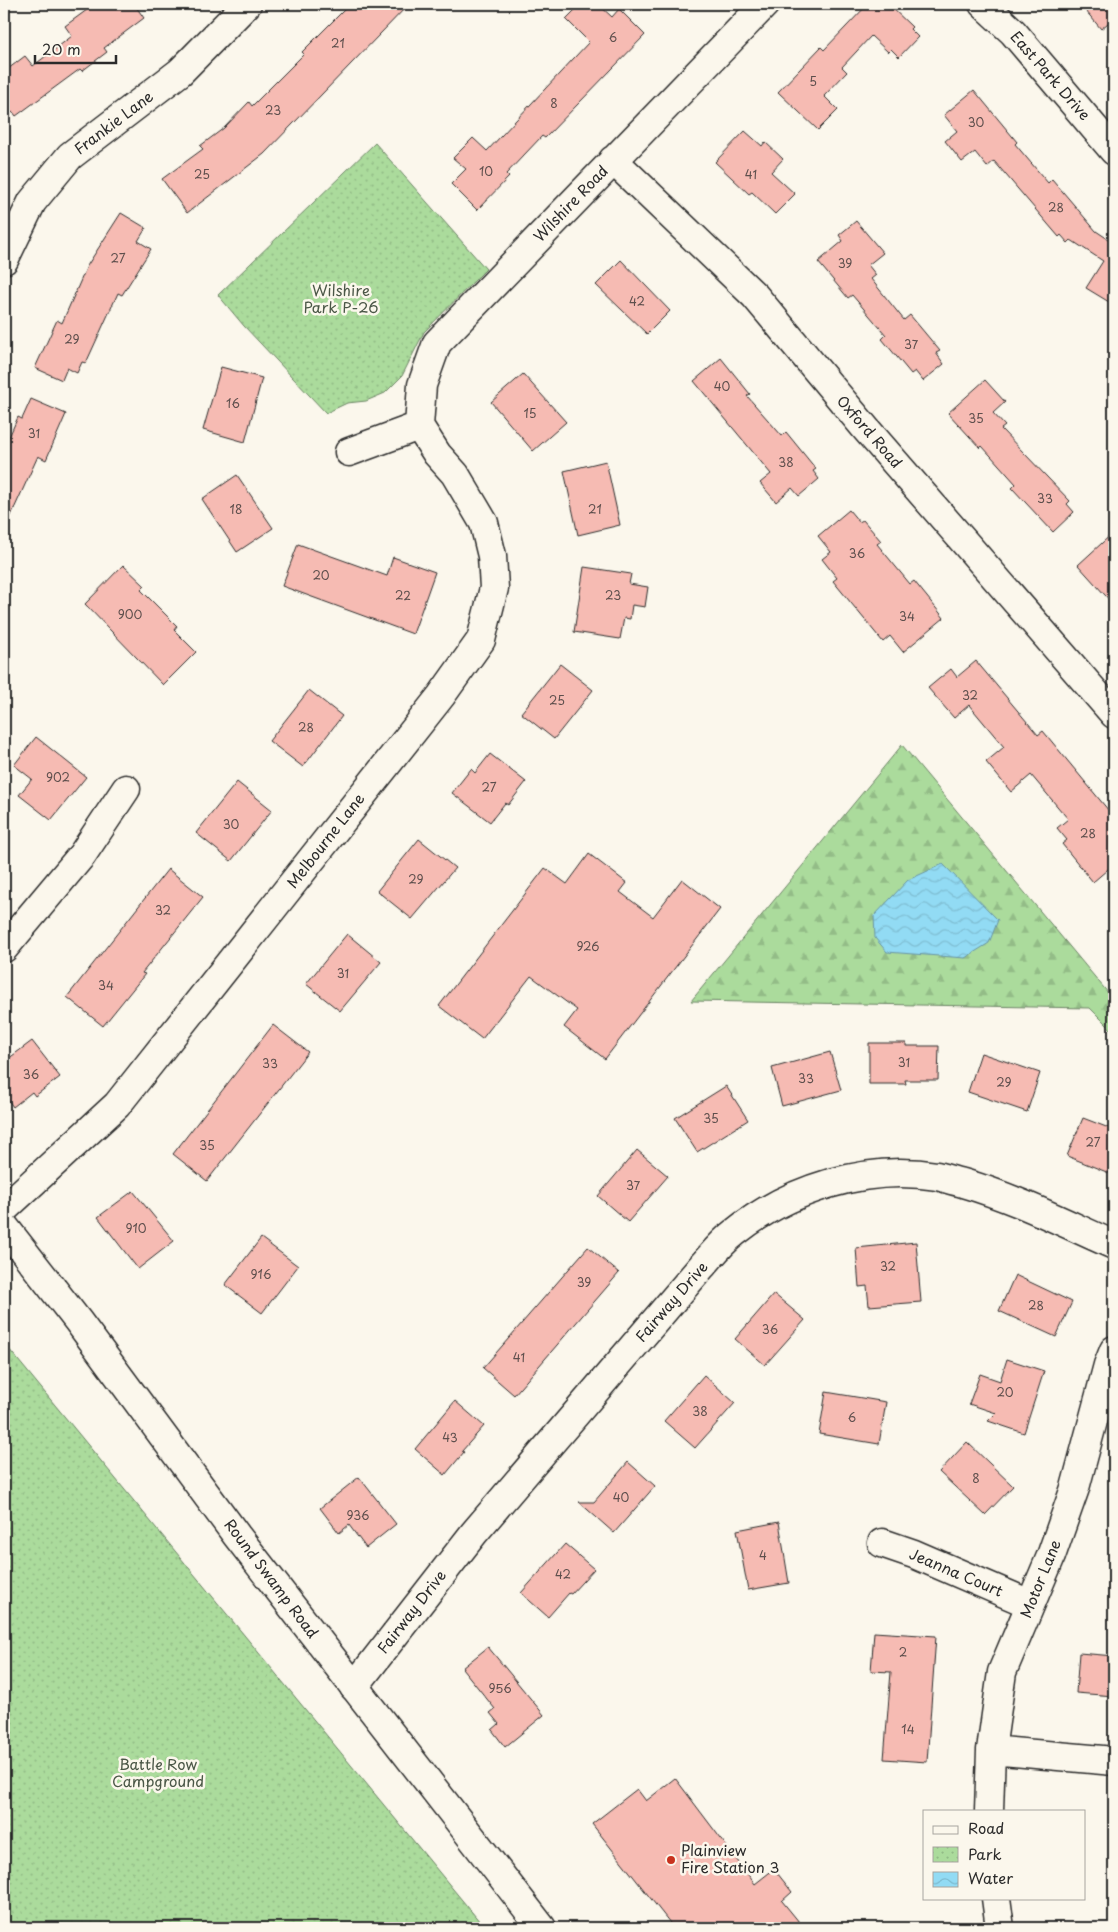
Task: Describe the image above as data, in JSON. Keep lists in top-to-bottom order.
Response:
{
  "streets": {
    "street": [
      "East Park Drive",
      "Frankie Lane",
      "Wilshire Road",
      "Oxford Road",
      "Melbourne Lane",
      "Fairway Drive",
      "Jeanna Court",
      "Round Swamp Road",
      "Motor Lane"
    ]
  },
  "crossings": [
    ["Wilshire Road", "Oxford Road"],
    ["Wilshire Road", "Melbourne Lane"],
    ["Fairway Drive", "Round Swamp Road"],
    ["Jeanna Court", "Motor Lane"]
  ],
  "parks": ["Wilshire Park P-26", "Battle Row Campground"],
  "places": ["Plainview Fire Station 3"],
  "house_numbers": [
    "6",
    "21",
    "5",
    "8",
    "23",
    "30",
    "10",
    "25",
    "41",
    "28",
    "27",
    "39",
    "42",
    "29",
    "37",
    "40",
    "16",
    "15",
    "35",
    "31",
    "38",
    "33",
    "18",
    "21",
    "36",
    "20",
    "22",
    "23",
    "900",
    "34",
    "32",
    "25",
    "28",
    "902",
    "27",
    "30",
    "28",
    "29",
    "32",
    "926",
    "31",
    "34",
    "31",
    "33",
    "36",
    "33",
    "29",
    "35",
    "27",
    "35",
    "37",
    "910",
    "32",
    "916",
    "39",
    "28",
    "36",
    "41",
    "20",
    "38",
    "6",
    "43",
    "8",
    "40",
    "936",
    "4",
    "42",
    "2",
    "956",
    "14"
  ],
  "legend": ["Road", "Park", "Water"],
  "scale_bar": "20 m"
}
